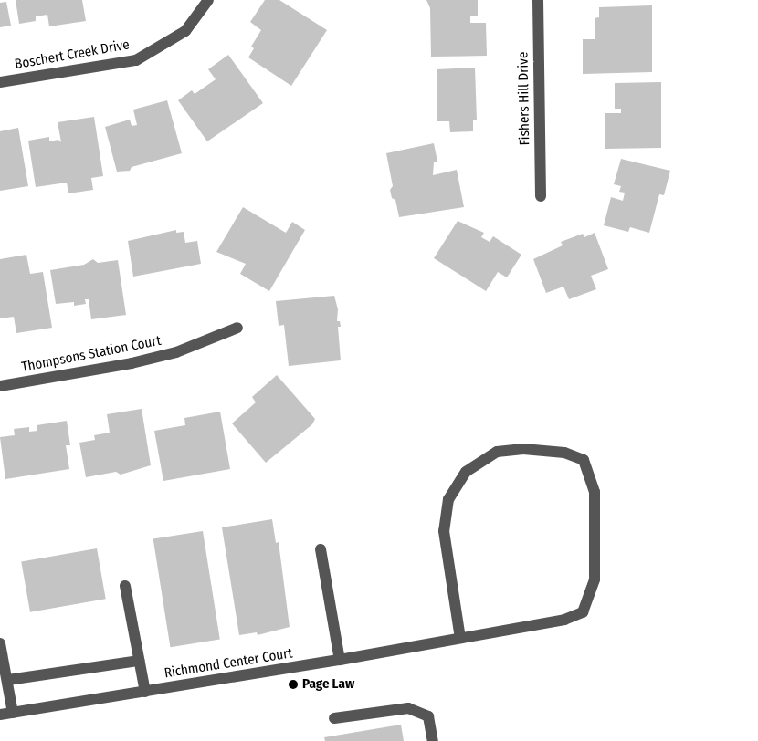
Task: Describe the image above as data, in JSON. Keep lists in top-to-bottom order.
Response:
{
  "streets": {
    "street": [
      "Boschert Creek Drive",
      "Fishers Hill Drive",
      "Thompsons Station Court",
      "Richmond Center Court"
    ]
  },
  "places": ["Page Law"]
}
